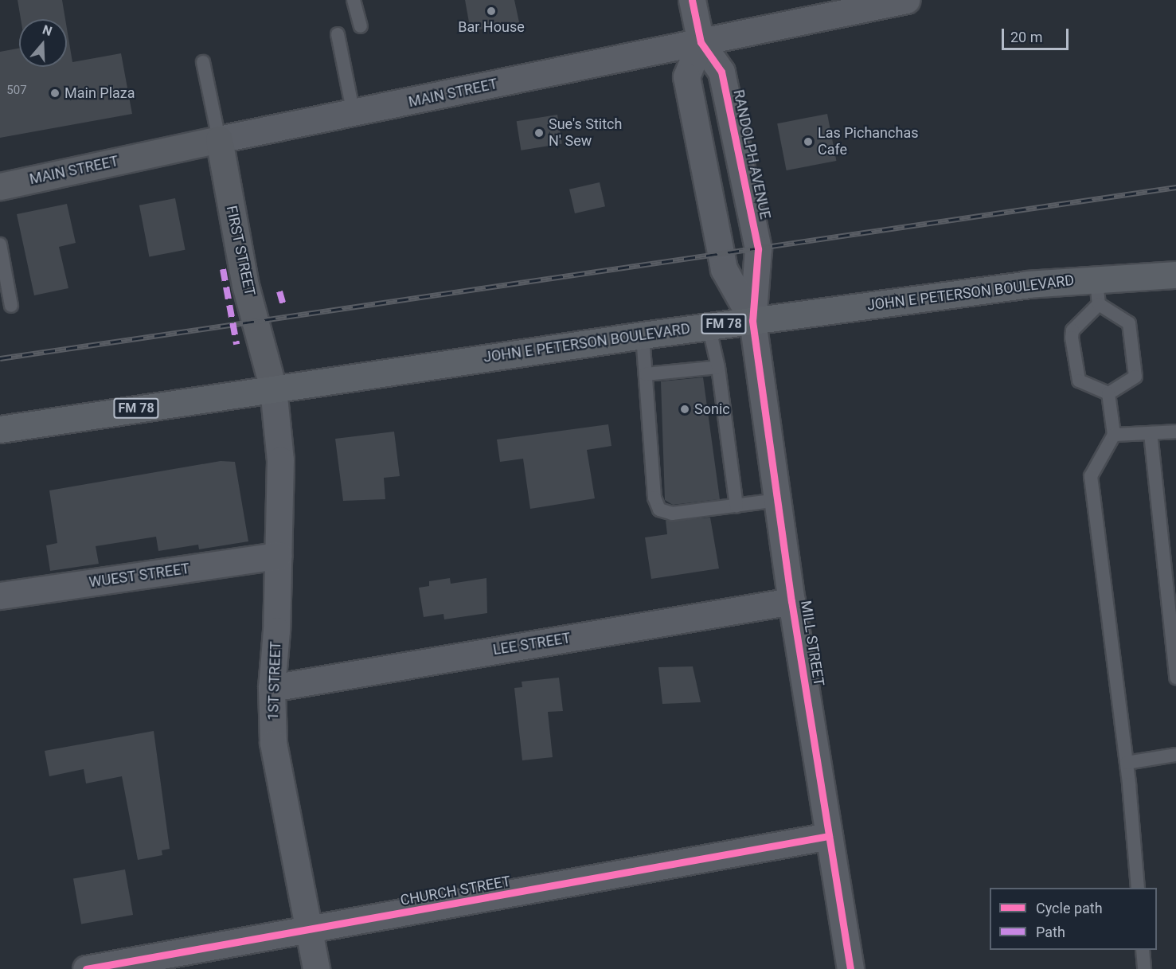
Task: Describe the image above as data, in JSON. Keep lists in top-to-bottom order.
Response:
{
  "streets": {
    "main road": [
      "MAIN STREET",
      "FIRST STREET",
      "JOHN E PETERSON BOULEVARD",
      "FM 78"
    ],
    "street": [
      "RANDOLPH AVENUE",
      "WUEST STREET",
      "MILL STREET",
      "LEE STREET",
      "1ST STREET",
      "CHURCH STREET"
    ]
  },
  "crossings": [
    ["MAIN STREET", "RANDOLPH AVENUE"],
    ["MAIN STREET", "FIRST STREET"],
    ["RANDOLPH AVENUE", "JOHN E PETERSON BOULEVARD"],
    ["RANDOLPH AVENUE", "MILL STREET"],
    ["FIRST STREET", "JOHN E PETERSON BOULEVARD"],
    ["FIRST STREET", "1ST STREET"],
    ["JOHN E PETERSON BOULEVARD", "MILL STREET"],
    ["JOHN E PETERSON BOULEVARD", "1ST STREET"],
    ["WUEST STREET", "1ST STREET"],
    ["MILL STREET", "LEE STREET"],
    ["MILL STREET", "CHURCH STREET"],
    ["LEE STREET", "1ST STREET"],
    ["1ST STREET", "CHURCH STREET"]
  ],
  "places": [
    "Bar House",
    "Main Plaza",
    "Sue's Stitch N' Sew",
    "Las Pichanchas Cafe",
    "Sonic"
  ],
  "house_numbers": ["507"],
  "legend": ["Cycle path", "Path"],
  "scale_bar": "20 m",
  "north": "top"
}
